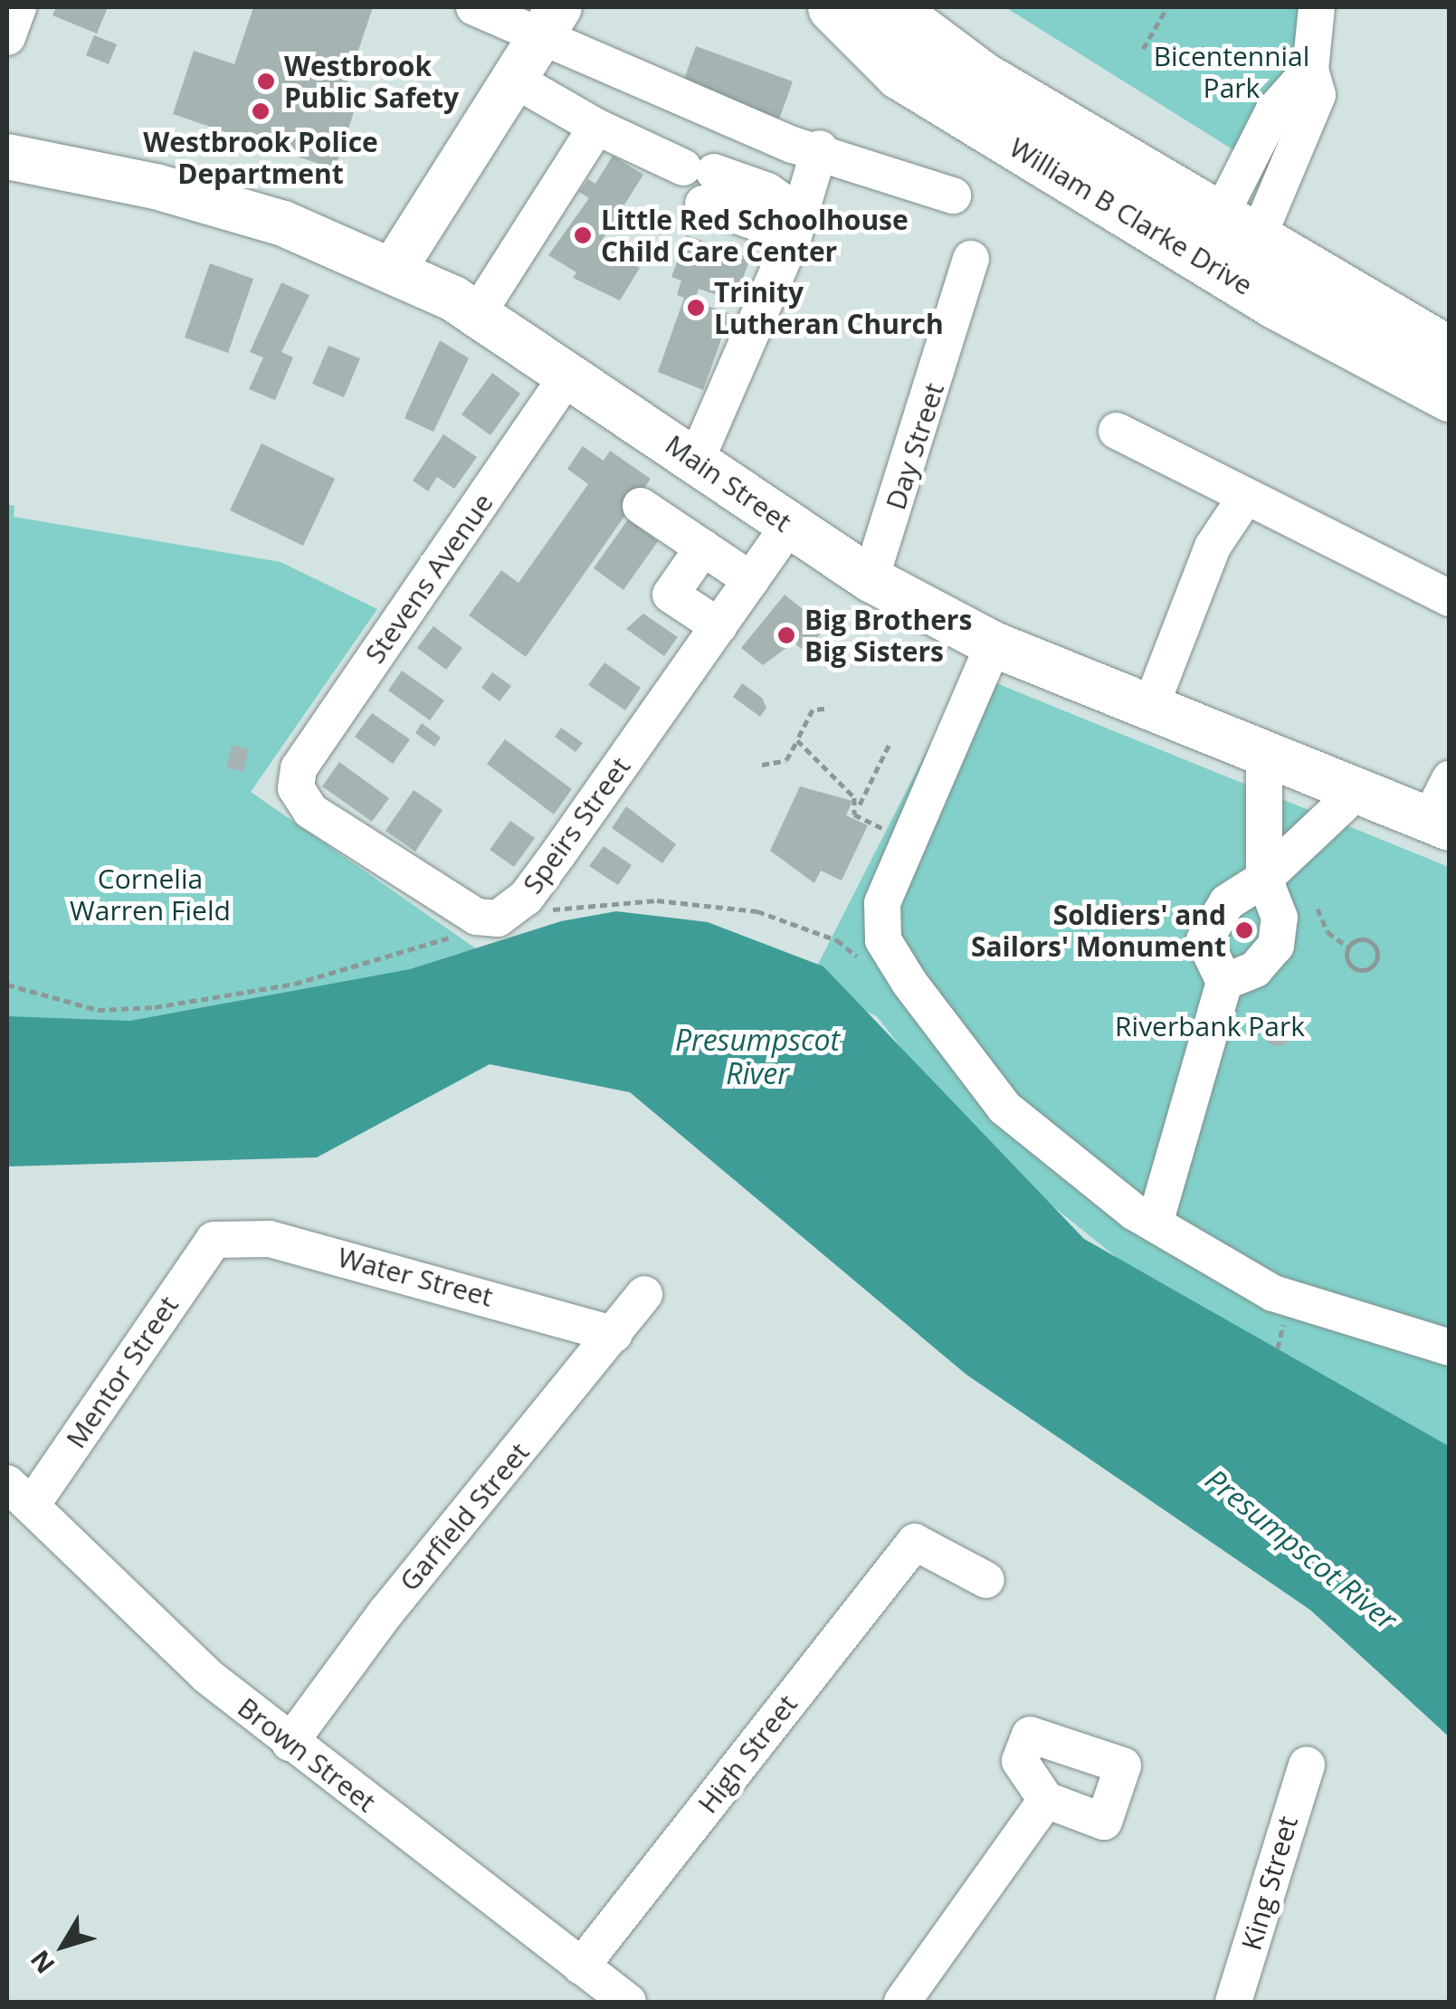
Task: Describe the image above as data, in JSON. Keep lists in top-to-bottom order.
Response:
{
  "streets": {
    "highway": ["William B Clarke Drive"],
    "main road": ["Main Street"],
    "street": [
      "Day Street",
      "Stevens Avenue",
      "Speirs Street",
      "Water Street",
      "Mentor Street",
      "Garfield Street",
      "High Street",
      "Brown Street",
      "King Street"
    ]
  },
  "crossings": [
    ["Day Street", "Main Street"],
    ["Main Street", "Stevens Avenue"],
    ["Main Street", "Speirs Street"],
    ["Stevens Avenue", "Speirs Street"],
    ["Water Street", "Mentor Street"],
    ["Water Street", "Garfield Street"],
    ["Mentor Street", "Brown Street"],
    ["Garfield Street", "Brown Street"],
    ["High Street", "Brown Street"]
  ],
  "water": ["Presumpscot River"],
  "parks": ["Bicentennial Park", "Cornelia Warren Field", "Riverbank Park"],
  "places": [
    "Westbrook Public Safety",
    "Westbrook Police Department",
    "Little Red Schoolhouse Child Care Center",
    "Trinity Lutheran Church",
    "Big Brothers Big Sisters",
    "Soldiers' and Sailors' Monument"
  ],
  "north": "bottom left"
}
